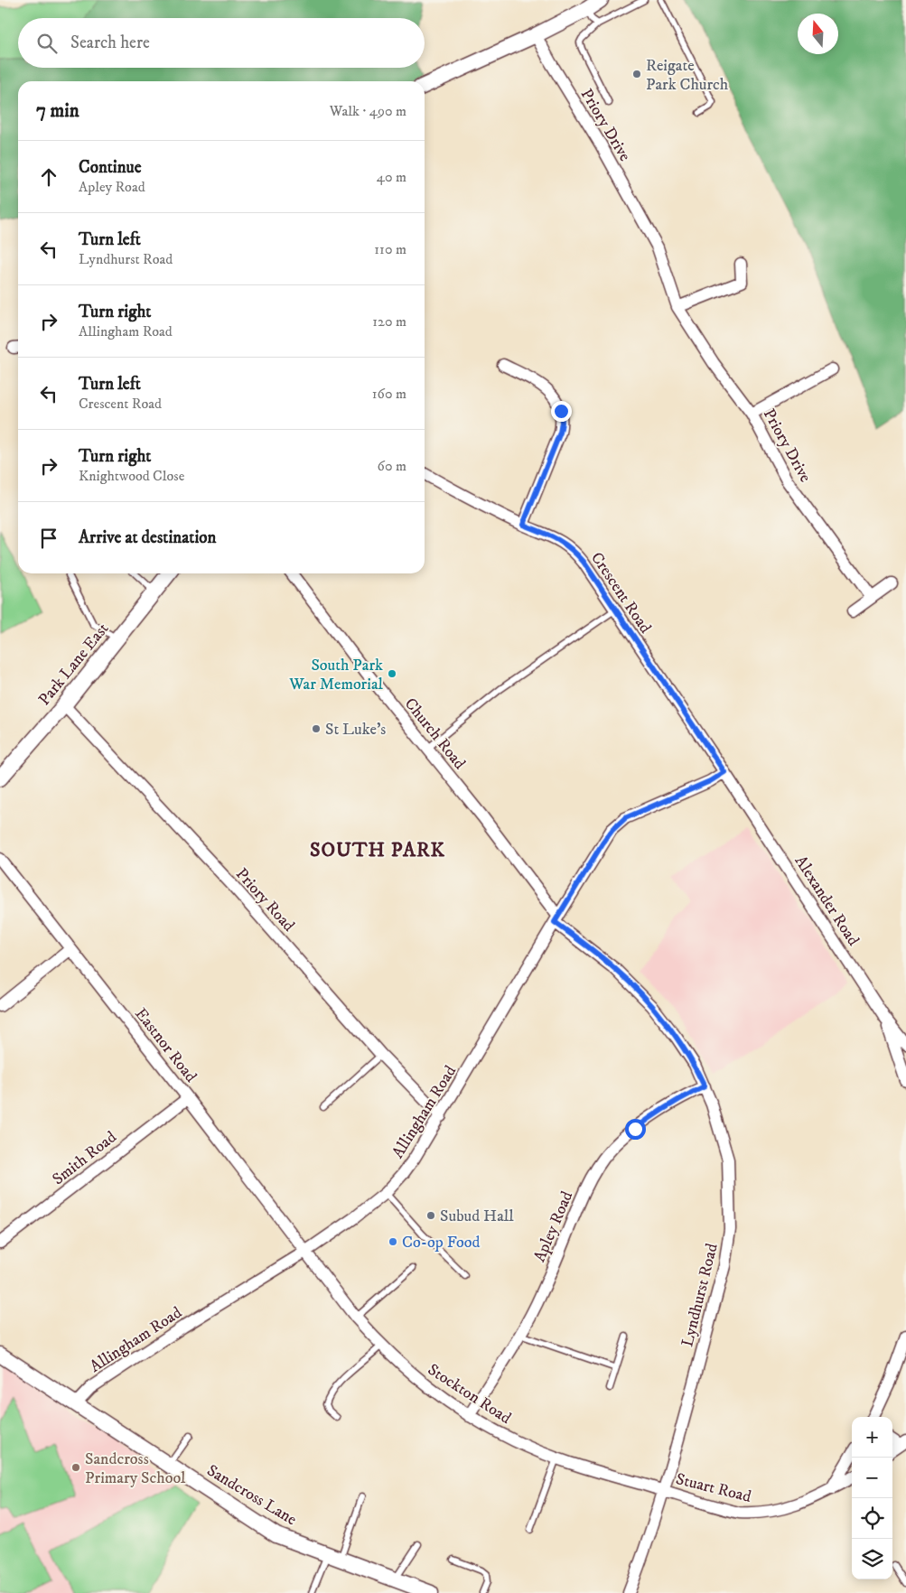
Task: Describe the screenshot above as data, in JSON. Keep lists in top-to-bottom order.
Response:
{
  "streets": {
    "street": [
      "Priory Drive",
      "Crescent Road",
      "Park Lane East",
      "Church Road",
      "Priory Road",
      "Alexander Road",
      "Eastnor Road",
      "Allingham Road",
      "Smith Road",
      "Apley Road",
      "Lyndhurst Road",
      "Stockton Road",
      "Stuart Road",
      "Sandcross Lane"
    ]
  },
  "crossings": [
    ["Crescent Road", "Alexander Road"],
    ["Crescent Road", "Allingham Road"],
    ["Park Lane East", "Priory Road"],
    ["Church Road", "Allingham Road"],
    ["Church Road", "Lyndhurst Road"],
    ["Priory Road", "Allingham Road"],
    ["Alexander Road", "Allingham Road"],
    ["Eastnor Road", "Allingham Road"],
    ["Eastnor Road", "Smith Road"],
    ["Eastnor Road", "Stockton Road"],
    ["Allingham Road", "Lyndhurst Road"],
    ["Allingham Road", "Stockton Road"],
    ["Allingham Road", "Sandcross Lane"],
    ["Apley Road", "Lyndhurst Road"],
    ["Apley Road", "Stockton Road"],
    ["Lyndhurst Road", "Stockton Road"],
    ["Lyndhurst Road", "Stuart Road"],
    ["Stockton Road", "Stuart Road"]
  ],
  "districts": ["SOUTH PARK"],
  "places": [
    "Reigate Park Church",
    "South Park War Memorial",
    "St Luke's",
    "Subud Hall",
    "Co-op Food",
    "Sandcross Primary School"
  ],
  "north": "top",
  "page": {
    "search": "Search here",
    "heading": ["7 min", "Walk · 490 m"],
    "list": [
      ["Continue", "Apley Road", "40 m"],
      ["Turn left", "Lyndhurst Road", "110 m"],
      ["Turn right", "Allingham Road", "120 m"],
      ["Turn left", "Crescent Road", "160 m"],
      ["Turn right", "Knightwood Close", "60 m"],
      "Arrive at destination"
    ],
    "map_buttons": ["+", "−"]
  }
}
